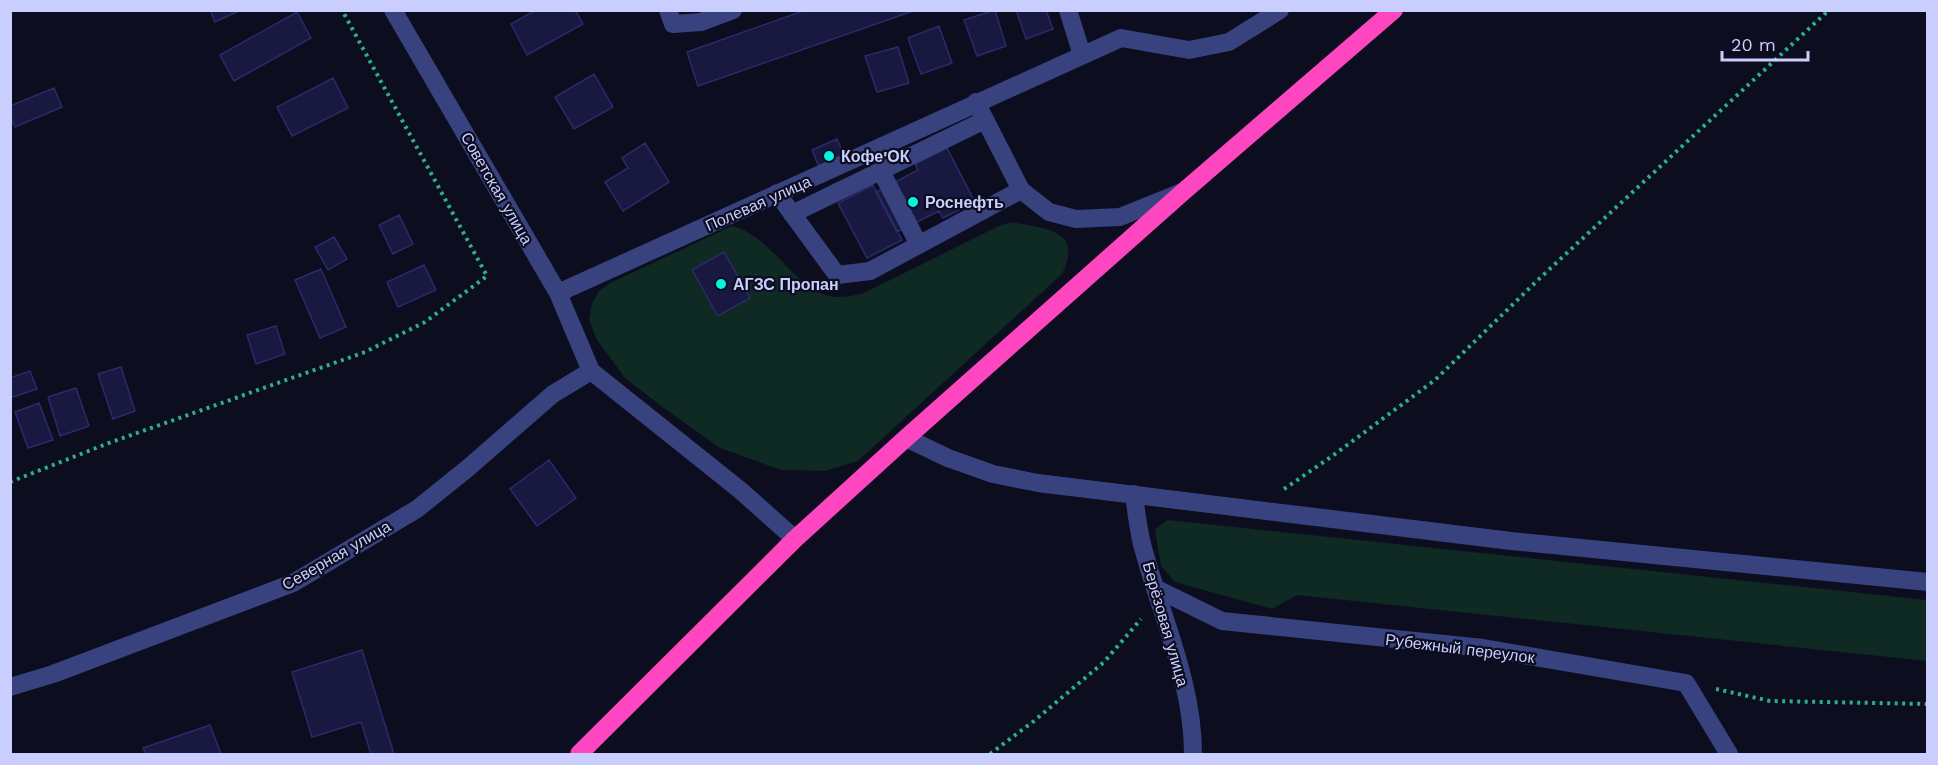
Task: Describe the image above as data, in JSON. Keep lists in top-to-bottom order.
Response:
{
  "streets": {
    "street": [
      "Советская улица",
      "Полевая улица",
      "Северная улица",
      "Берёзовая улица",
      "Рубежный переулок"
    ]
  },
  "crossings": [
    ["Советская улица", "Полевая улица"],
    ["Советская улица", "Северная улица"],
    ["Берёзовая улица", "Рубежный переулок"]
  ],
  "places": ["Кофе'ОК", "Роснефть", "АГЗС Пропан"],
  "scale_bar": "20 m"
}
